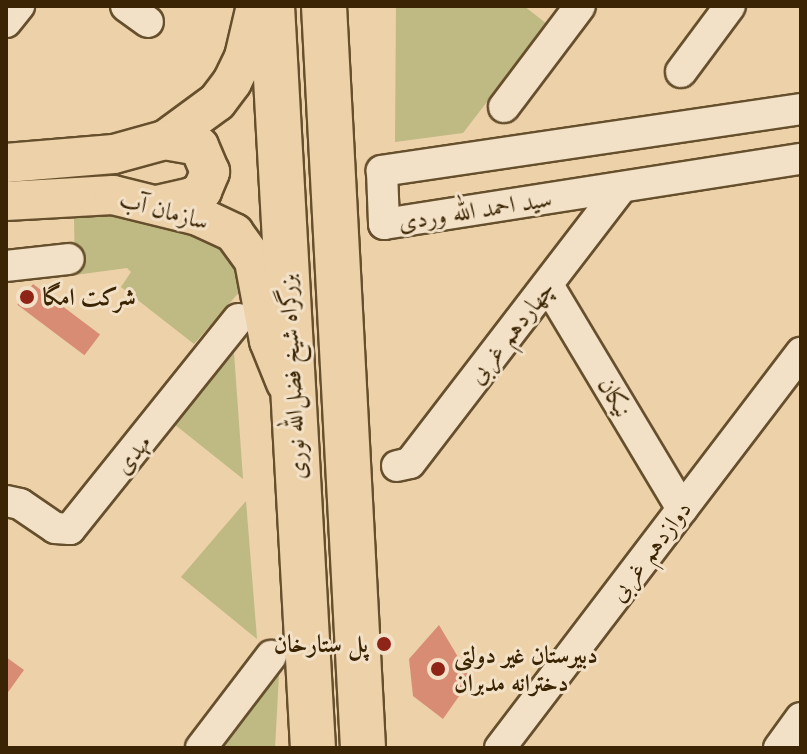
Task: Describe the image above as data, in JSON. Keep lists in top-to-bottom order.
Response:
{
  "streets": {
    "highway": ["بزرگراه شیخ فضل‌الله نوری"],
    "main road": ["سازمان آب"],
    "street": [
      "سید احمد الله وردی",
      "چهاردهم غربی",
      "نیکان",
      "مهدی",
      "دوازدهم غربی"
    ]
  },
  "crossings": [
    ["سازمان آب", "بزرگراه شیخ فضل‌الله نوری"],
    ["سید احمد الله وردی", "چهاردهم غربی"],
    ["چهاردهم غربی", "نیکان"],
    ["نیکان", "دوازدهم غربی"]
  ],
  "places": ["شرکت امگا", "پل ستارخان", "دبیرستان غیر دولتی دخترانه مدبران"]
}
